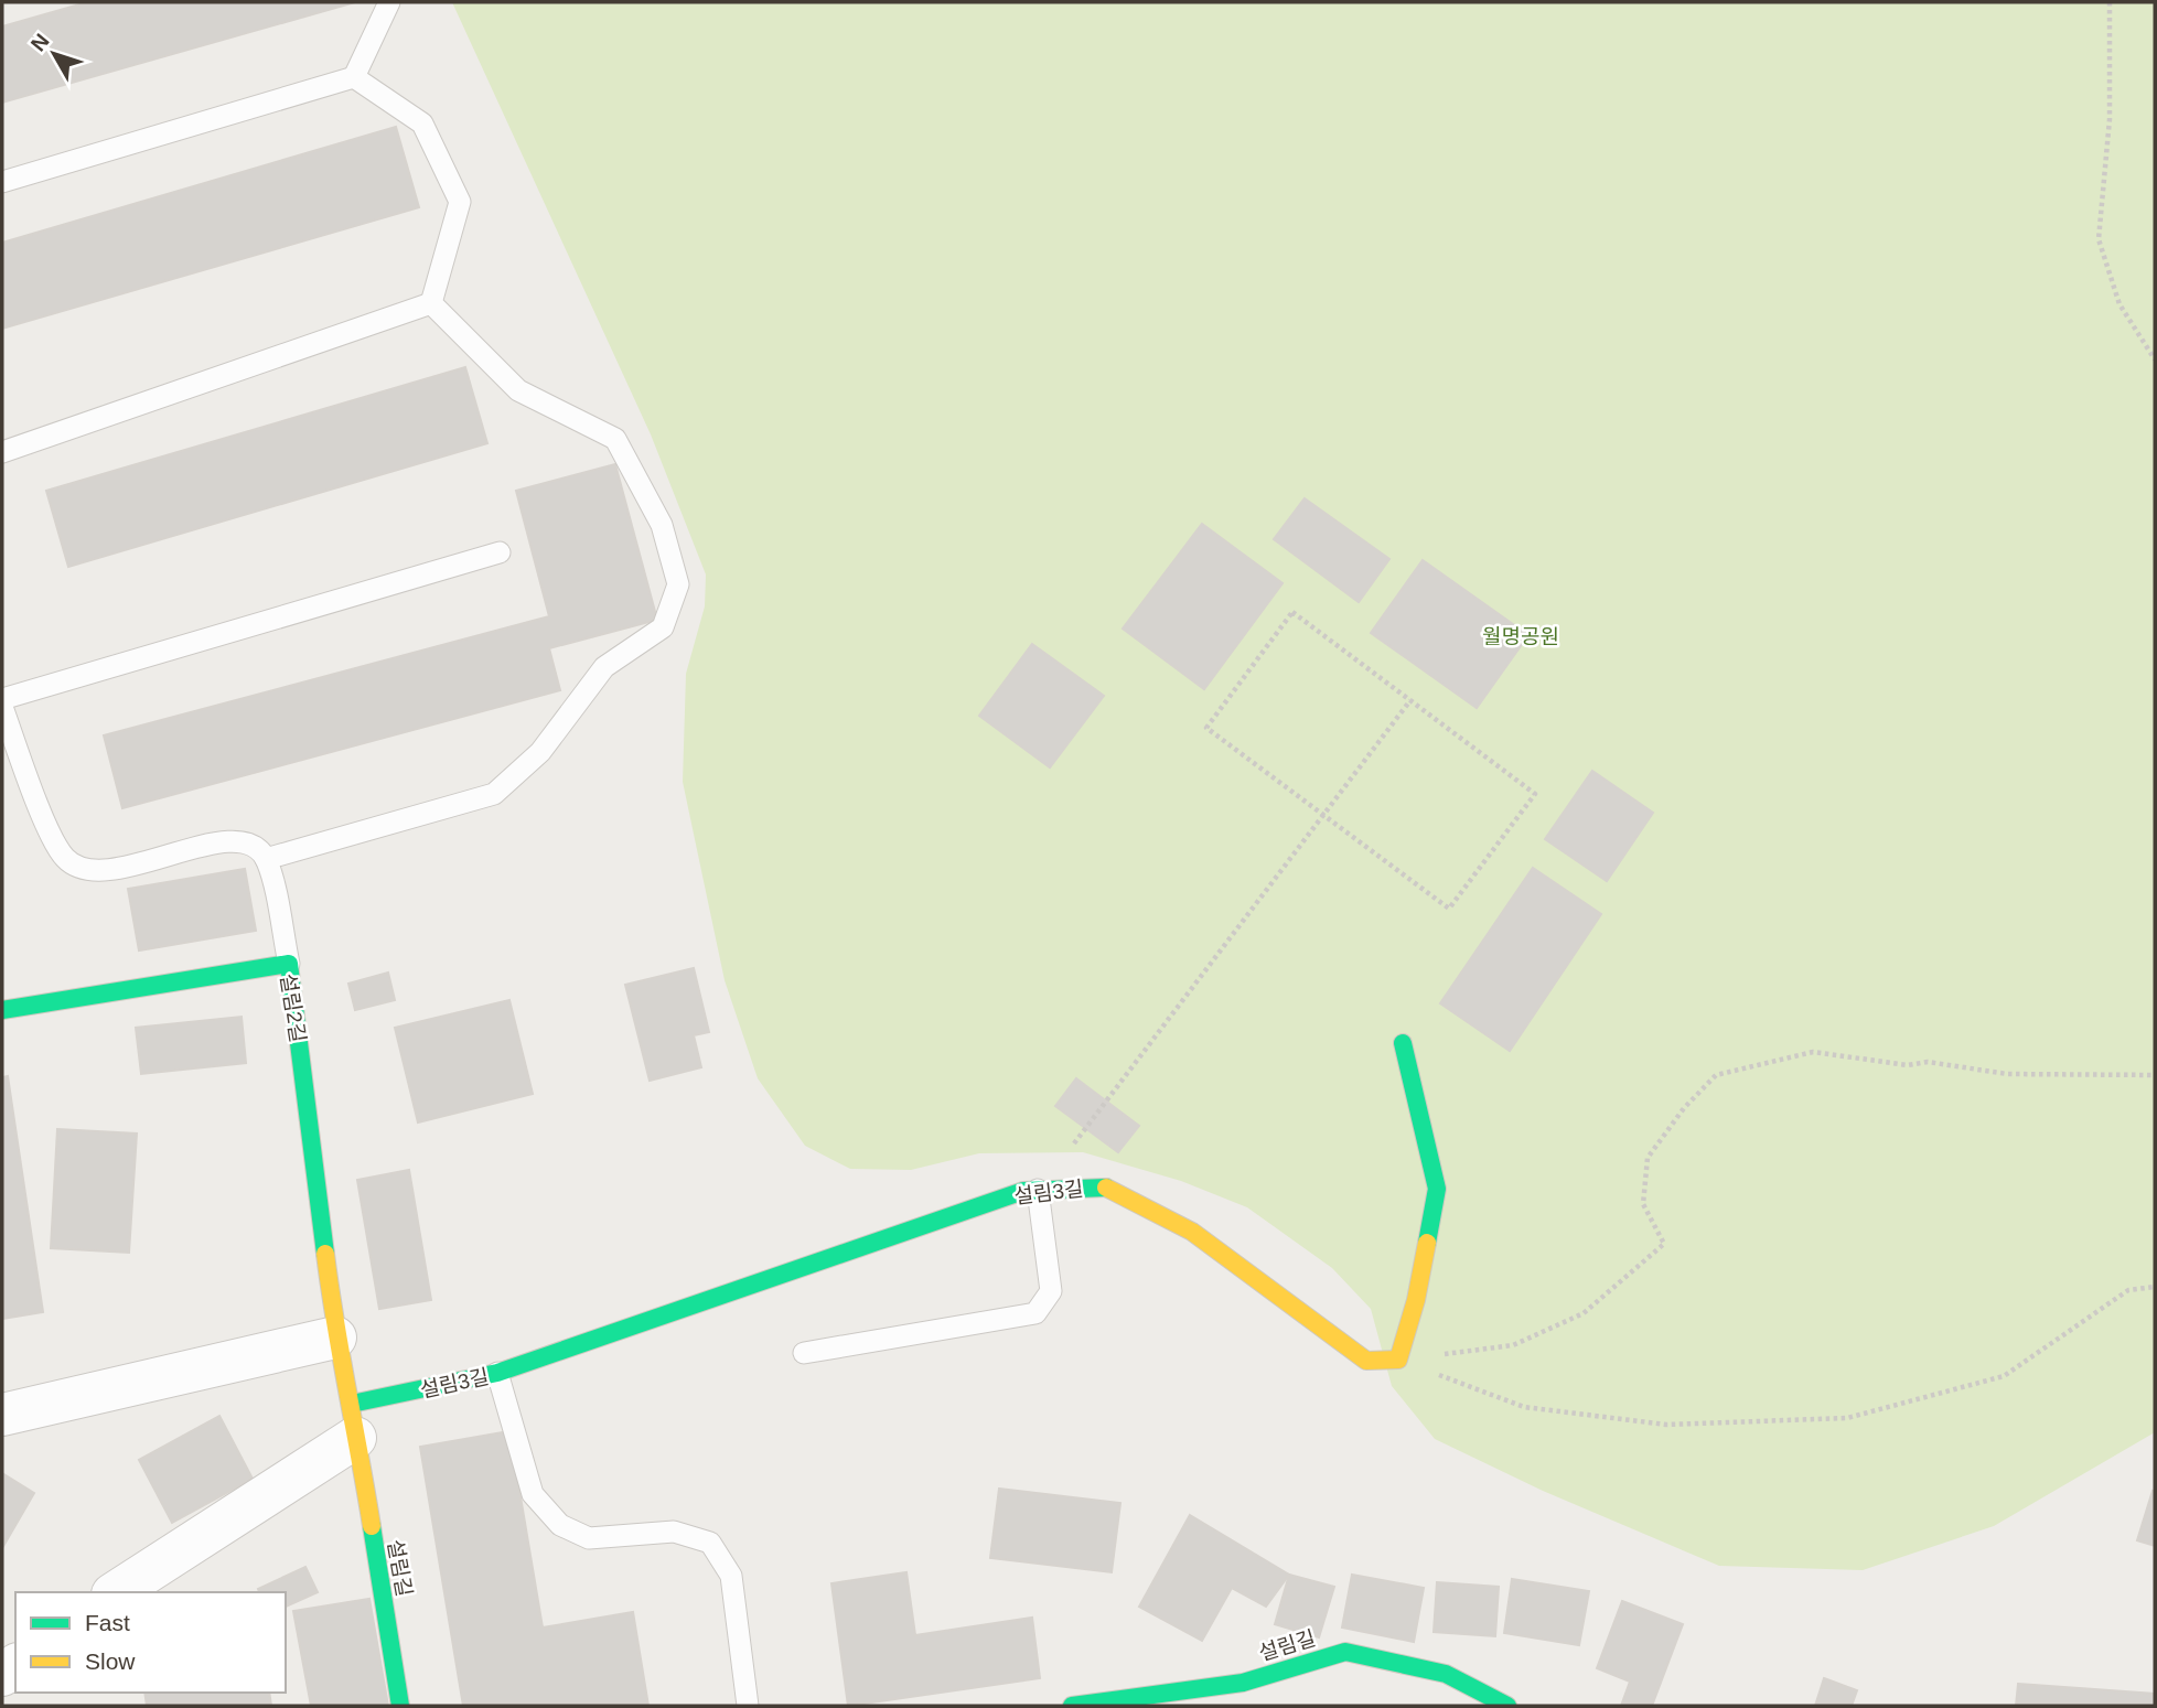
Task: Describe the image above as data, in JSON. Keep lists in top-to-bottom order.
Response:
{
  "streets": {
    "street": ["설림2길", "설림3길", "설림길"]
  },
  "crossings": [
    ["설림2길", "설림3길"],
    ["설림2길", "설림길"],
    ["설림3길", "설림길"]
  ],
  "parks": ["월명공원"],
  "legend": ["Fast", "Slow"],
  "north": "top left"
}
